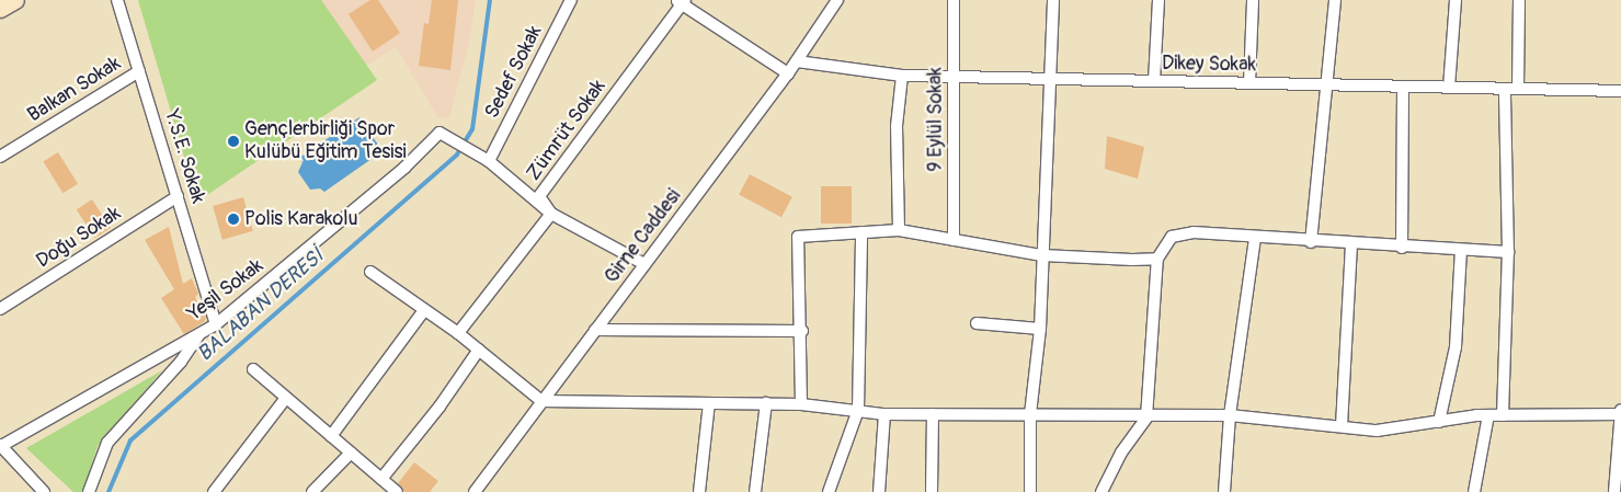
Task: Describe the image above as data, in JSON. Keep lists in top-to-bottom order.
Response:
{
  "streets": {
    "street": [
      "Dikey Sokak",
      "Sedef Sokak",
      "Balkan Sokak",
      "9 Eylül Sokak",
      "Zümrüt Sokak",
      "Y.S.E. Sokak",
      "Girne Caddesi",
      "Doğu Sokak",
      "Yeşil Sokak"
    ]
  },
  "crossings": [
    ["Dikey Sokak", "9 Eylül Sokak"],
    ["Dikey Sokak", "Girne Caddesi"],
    ["Sedef Sokak", "Yeşil Sokak"],
    ["Balkan Sokak", "Y.S.E. Sokak"],
    ["Y.S.E. Sokak", "Doğu Sokak"],
    ["Y.S.E. Sokak", "Yeşil Sokak"]
  ],
  "water": ["BALABAN DERESİ"],
  "places": ["Gençlerbirliği Spor Kulübü Eğitim Tesisi", "Polis Karakolu"]
}
